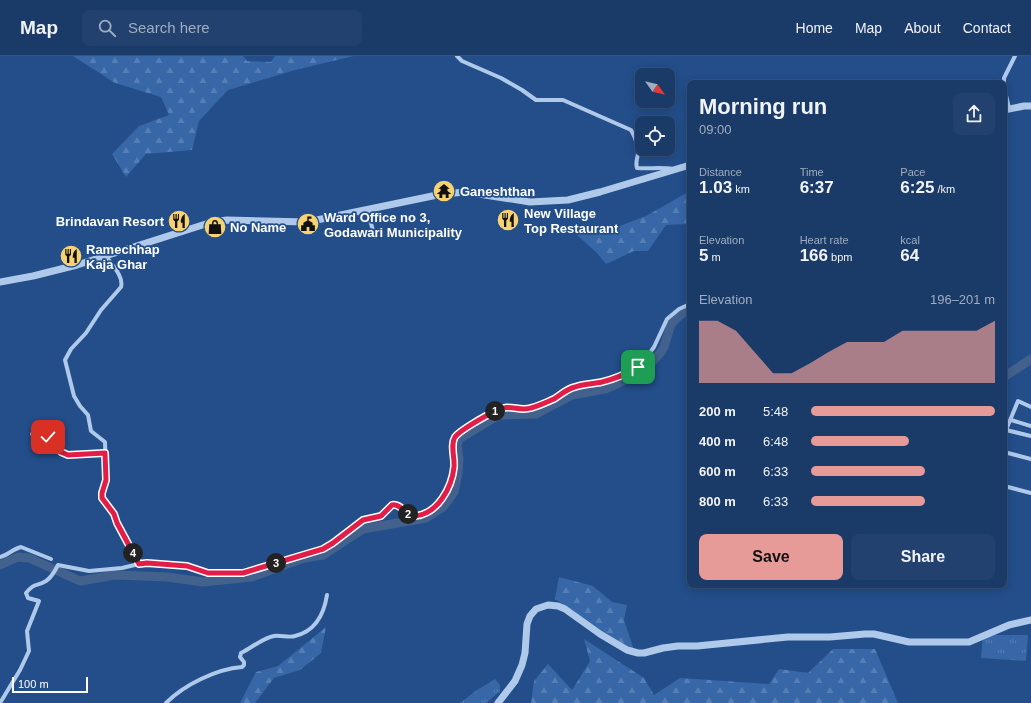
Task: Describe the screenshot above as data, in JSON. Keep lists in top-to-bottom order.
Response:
{
  "places": {
    "temple": ["Ganeshthan"],
    "restaurant": ["New Village Top Restaurant", "Brindavan Resort", "Ramechhap Kaja Ghar"],
    "public building": ["Ward Office no 3, Godawari Municipality"],
    "shop": ["No Name"]
  },
  "scale_bar": "100 m",
  "north": "bottom right",
  "page": {
    "header": "Map",
    "search": "Search here",
    "nav": [
      "Home",
      "Map",
      "About",
      "Contact"
    ],
    "heading": ["Morning run", "09:00"],
    "stats": [
      ["Distance", "1.03 km"],
      ["Time", "6:37"],
      ["Pace", "6:25 /km"],
      ["Elevation", "5 m"],
      ["Heart rate", "166 bpm"],
      ["kcal", "64"]
    ],
    "chart": ["Elevation", "196–201 m"],
    "list": [
      {
        "name": "200 m",
        "note": "5:48"
      },
      {
        "name": "400 m",
        "note": "6:48"
      },
      {
        "name": "600 m",
        "note": "6:33"
      },
      {
        "name": "800 m",
        "note": "6:33"
      }
    ],
    "pins": [
      "1",
      "2",
      "4",
      "3"
    ],
    "buttons": ["Save", "Share"],
    "scale": "100 m"
  }
}
